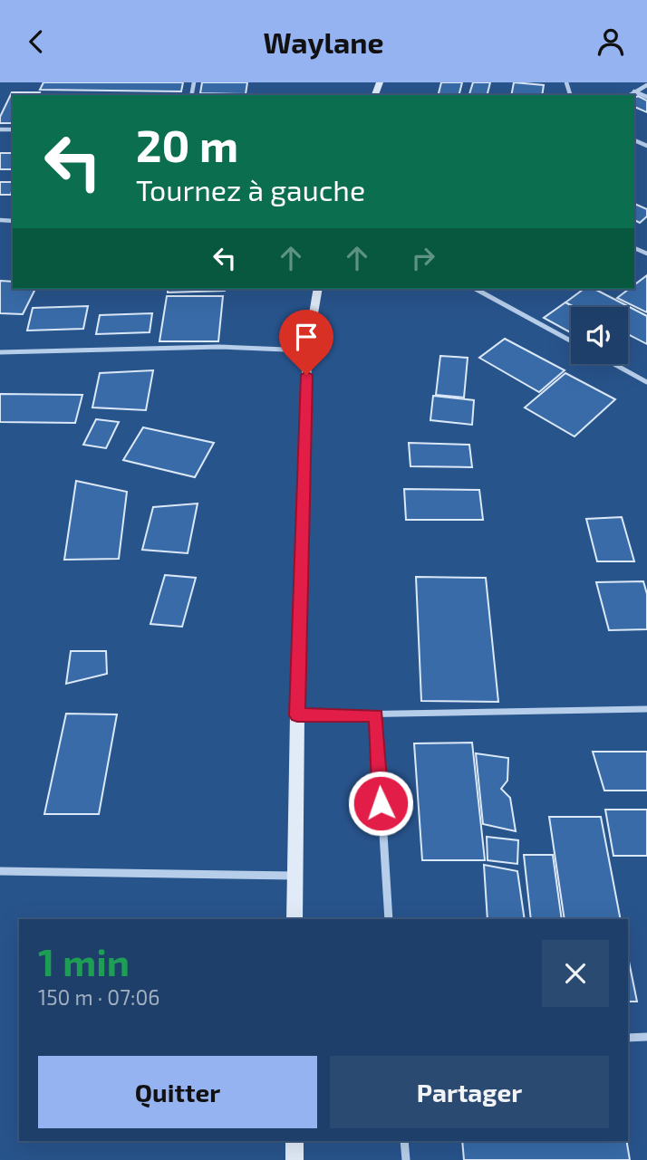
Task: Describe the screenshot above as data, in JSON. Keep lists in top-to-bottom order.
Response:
{
  "page": {
    "header": "Waylane",
    "turn": ["20 m", "Tournez à gauche"],
    "heading": ["1 min", "150 m · 07:06"],
    "buttons": ["Quitter", "Partager"]
  }
}
